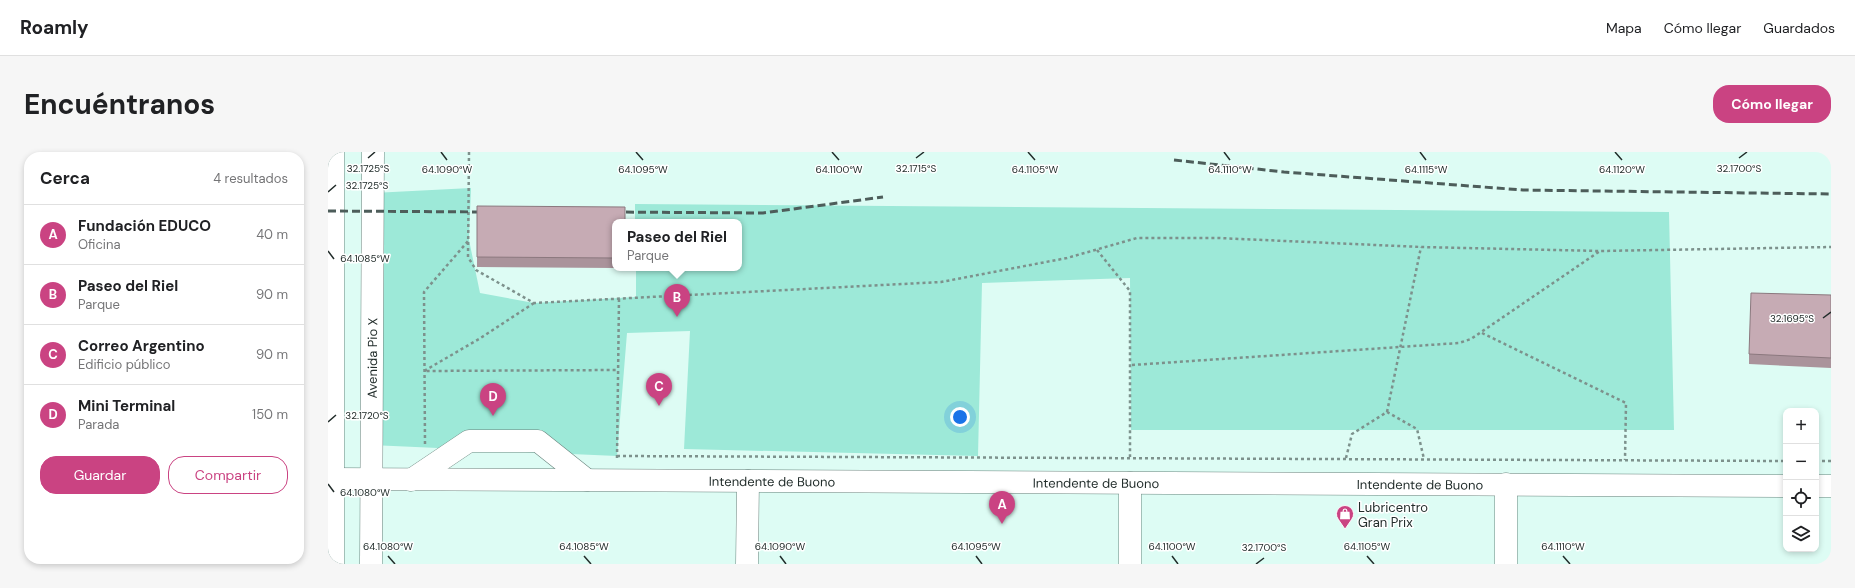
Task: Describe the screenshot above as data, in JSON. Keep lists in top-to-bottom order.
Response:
{
  "streets": {
    "main road": ["Avenida Pio X", "Intendente de Buono"]
  },
  "crossings": [
    ["Avenida Pio X", "Intendente de Buono"]
  ],
  "places": {
    "shop": ["Lubricentro Gran Prix"]
  },
  "page": {
    "header": "Roamly",
    "nav": ["Mapa", "Cómo llegar", "Guardados"],
    "buttons": [
      "Cómo llegar",
      ["Guardar", "Compartir"]
    ],
    "title": "Encuéntranos",
    "heading": ["Cerca", "4 resultados"],
    "list": [
      {
        "mark": "A",
        "name": "Fundación EDUCO",
        "note": "Oficina",
        "value": "40 m"
      },
      {
        "mark": "B",
        "name": "Paseo del Riel",
        "note": "Parque",
        "value": "90 m"
      },
      {
        "mark": "C",
        "name": "Correo Argentino",
        "note": "Edificio público",
        "value": "90 m"
      },
      {
        "mark": "D",
        "name": "Mini Terminal",
        "note": "Parada",
        "value": "150 m"
      }
    ],
    "popup": ["Paseo del Riel", "Parque"],
    "pins": [
      "B",
      "C",
      "D",
      "A"
    ],
    "map_buttons": ["+", "−"]
  },
  "coordinates": [
    "32.1725°S",
    "32.1715°S",
    "32.1700°S",
    "64.1090°W",
    "64.1095°W",
    "64.1100°W",
    "64.1105°W",
    "64.1110°W",
    "64.1115°W",
    "64.1120°W",
    "64.1085°W",
    "32.1695°S",
    "32.1720°S",
    "64.1080°W"
  ]
}
